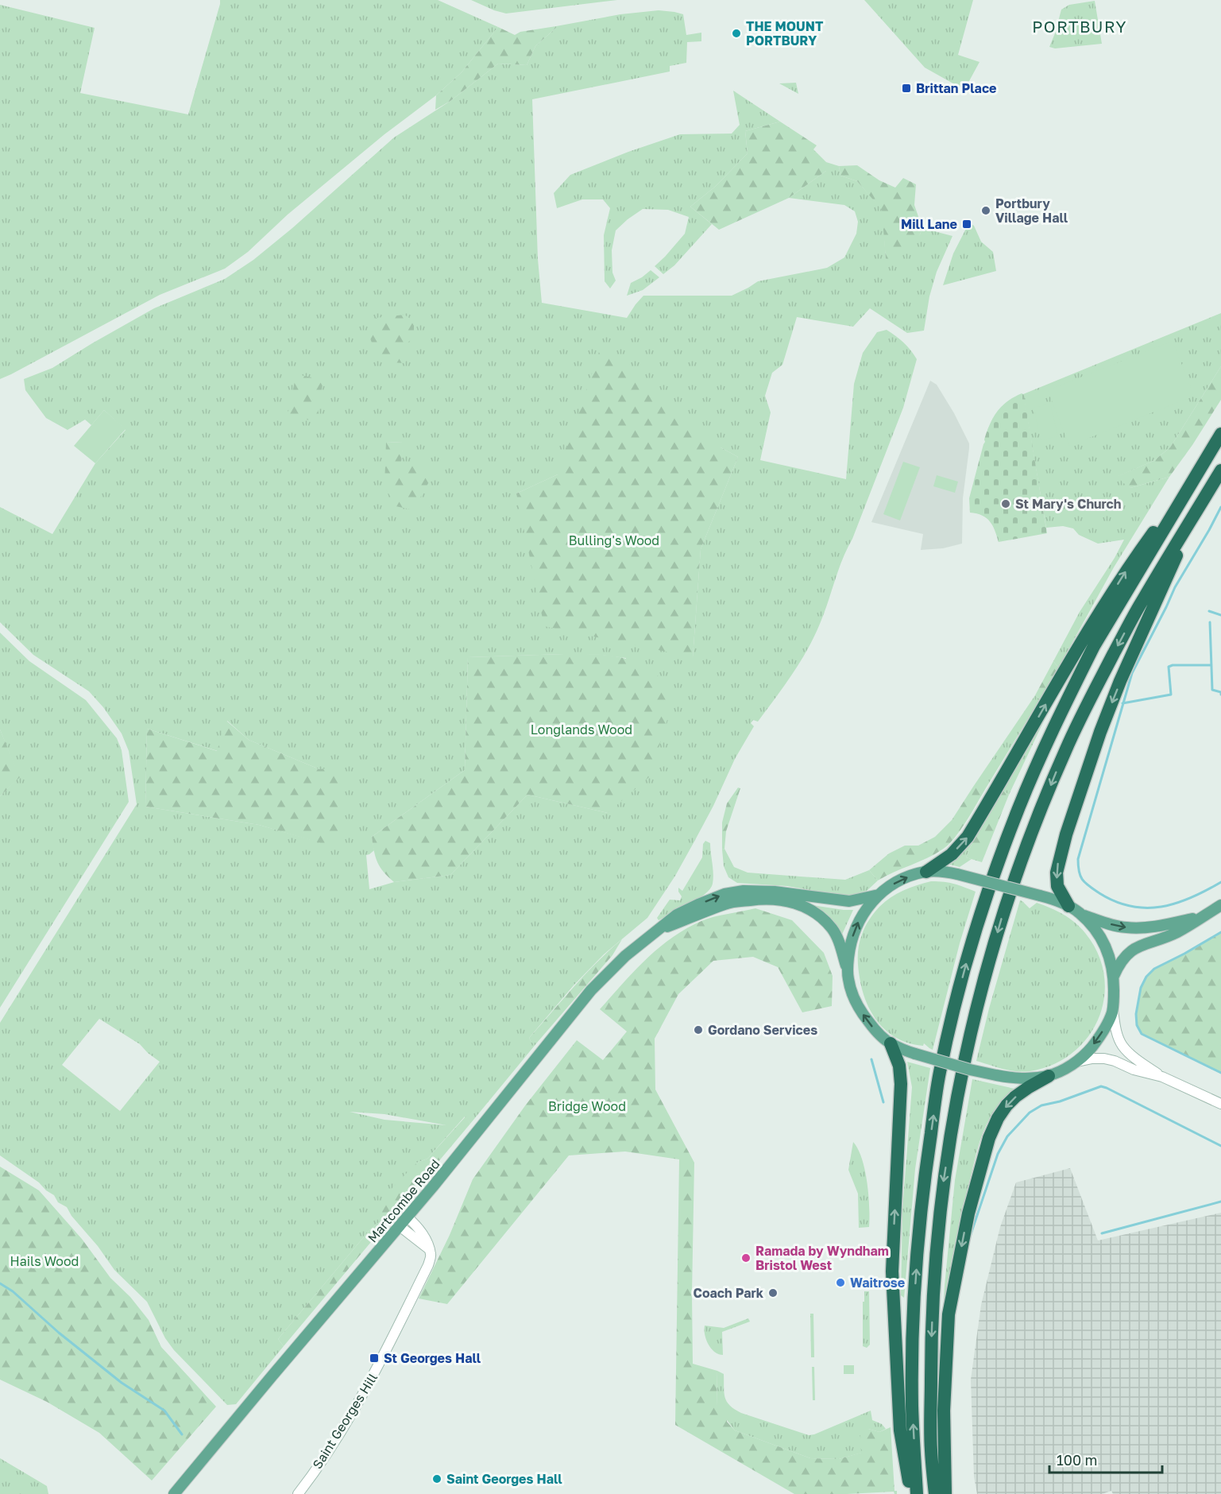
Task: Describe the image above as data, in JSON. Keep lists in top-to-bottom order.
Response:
{
  "streets": {
    "main road": ["Martcombe Road"],
    "street": ["Saint Georges Hill"]
  },
  "districts": ["PORTBURY"],
  "parks": [
    "Bulling's Wood",
    "Longlands Wood",
    "Bridge Wood",
    "Hails Wood"
  ],
  "places": {
    "other": [
      "THE MOUNT PORTBURY",
      "Portbury Village Hall",
      "St Mary's Church",
      "Gordano Services",
      "Ramada by Wyndham Bristol West",
      "Waitrose",
      "Coach Park",
      "Saint Georges Hall"
    ],
    "transit": ["Brittan Place", "Mill Lane", "St Georges Hall"]
  },
  "scale_bar": "100 m"
}
